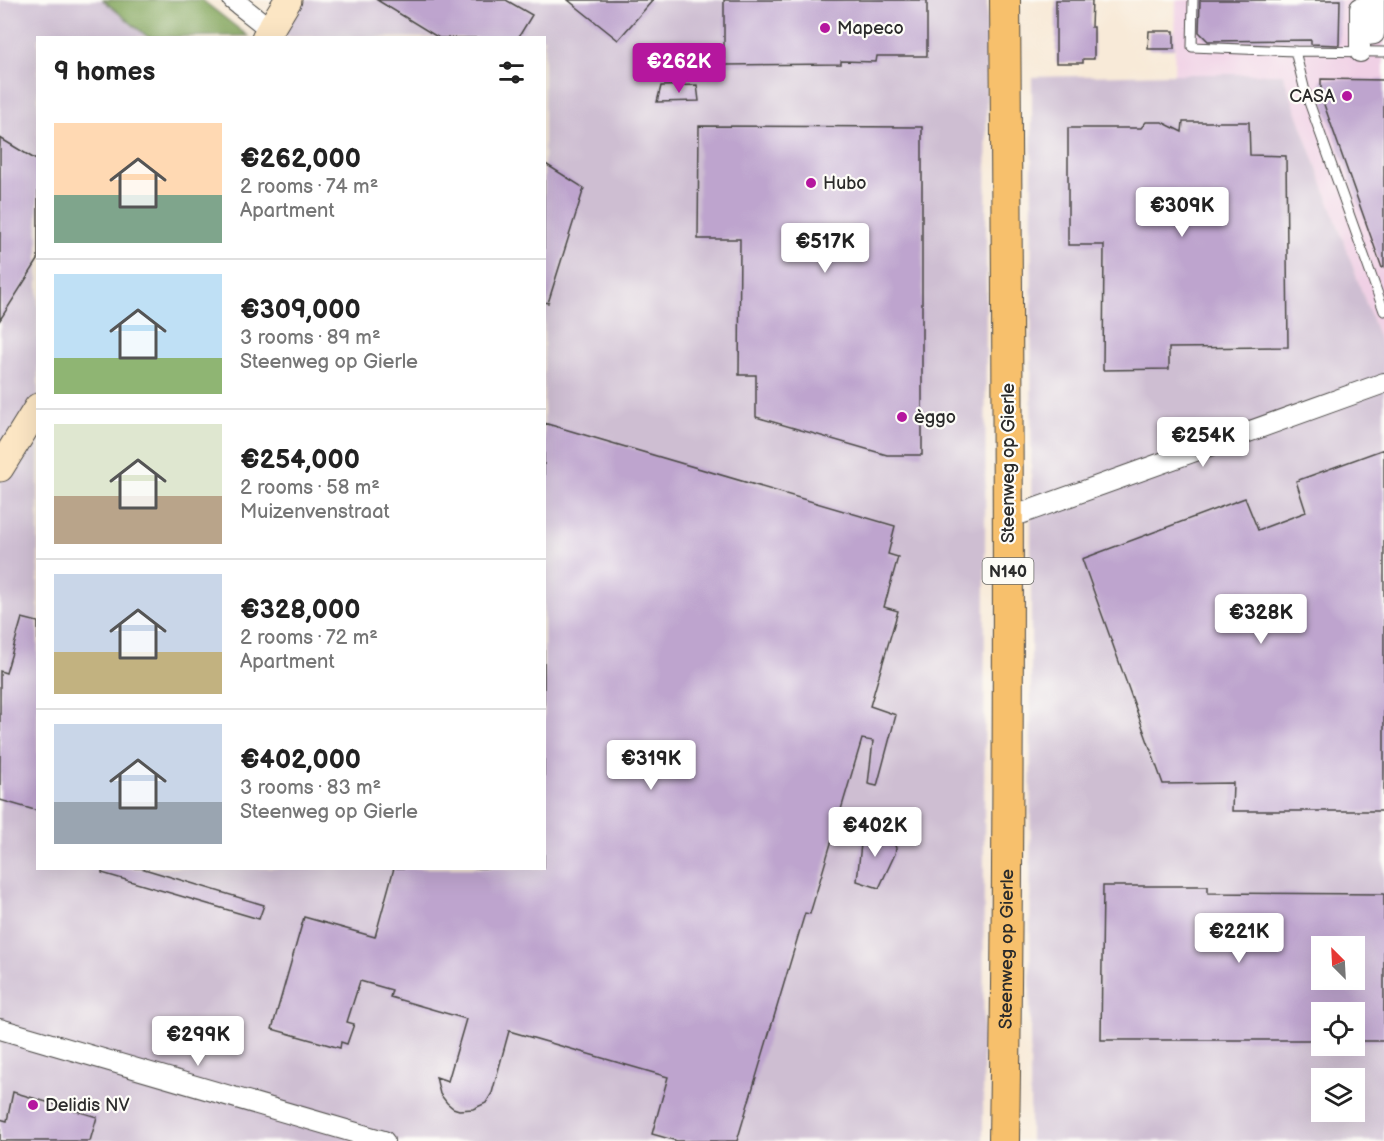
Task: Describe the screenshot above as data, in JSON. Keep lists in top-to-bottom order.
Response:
{
  "streets": {
    "main road": ["Steenweg op Gierle", "N140"]
  },
  "places": [
    "Mapeco",
    "CASA",
    "Hubo",
    "èggo",
    "Delidis NV"
  ],
  "north": "top left",
  "page": {
    "heading": "9 homes",
    "price": [
      "€262K",
      "€309K",
      "€517K",
      "€254K",
      "€328K",
      "€319K",
      "€402K",
      "€221K",
      "€299K"
    ],
    "list": [
      {
        "name": "€262,000",
        "note": "2 rooms · 74 m² · Apartment"
      },
      {
        "name": "€309,000",
        "note": "3 rooms · 89 m² · Steenweg op Gierle"
      },
      {
        "name": "€254,000",
        "note": "2 rooms · 58 m² · Muizenvenstraat"
      },
      {
        "name": "€328,000",
        "note": "2 rooms · 72 m² · Apartment"
      },
      {
        "name": "€402,000",
        "note": "3 rooms · 83 m² · Steenweg op Gierle"
      }
    ]
  }
}
